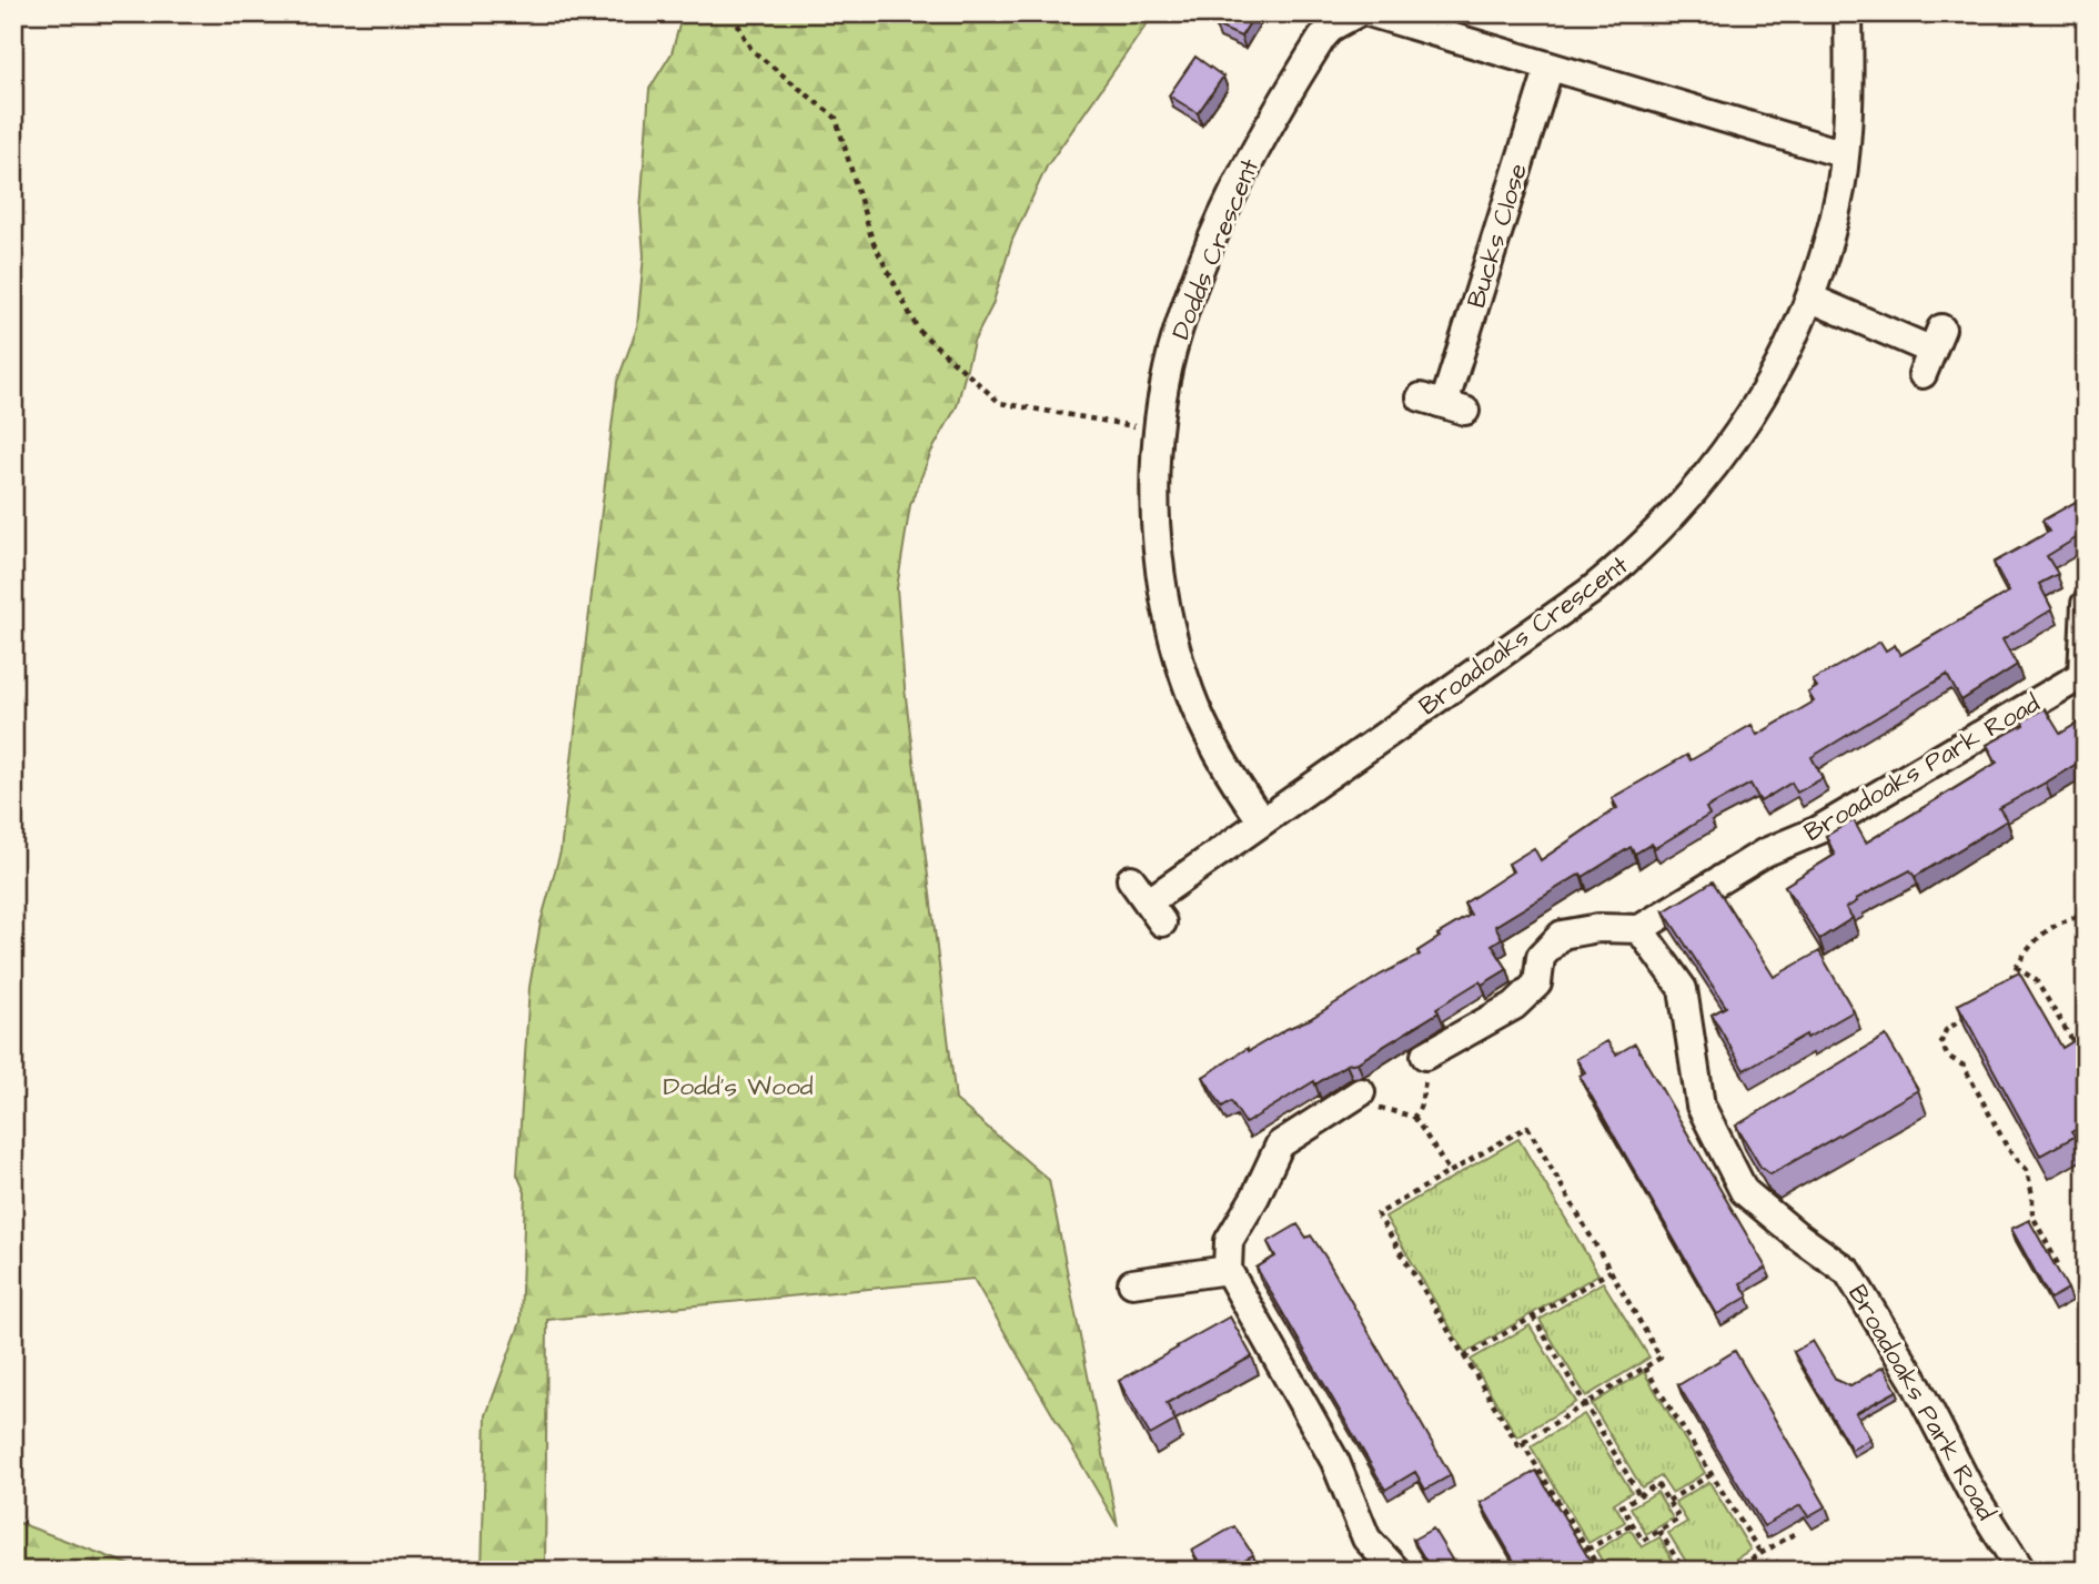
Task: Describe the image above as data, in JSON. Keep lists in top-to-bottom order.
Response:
{
  "streets": {
    "street": [
      "Bucks Close",
      "Dodds Crescent",
      "Broadoaks Crescent",
      "Broadoaks Park Road"
    ]
  },
  "crossings": [
    ["Dodds Crescent", "Broadoaks Crescent"]
  ],
  "parks": ["Dodd's Wood"]
}
